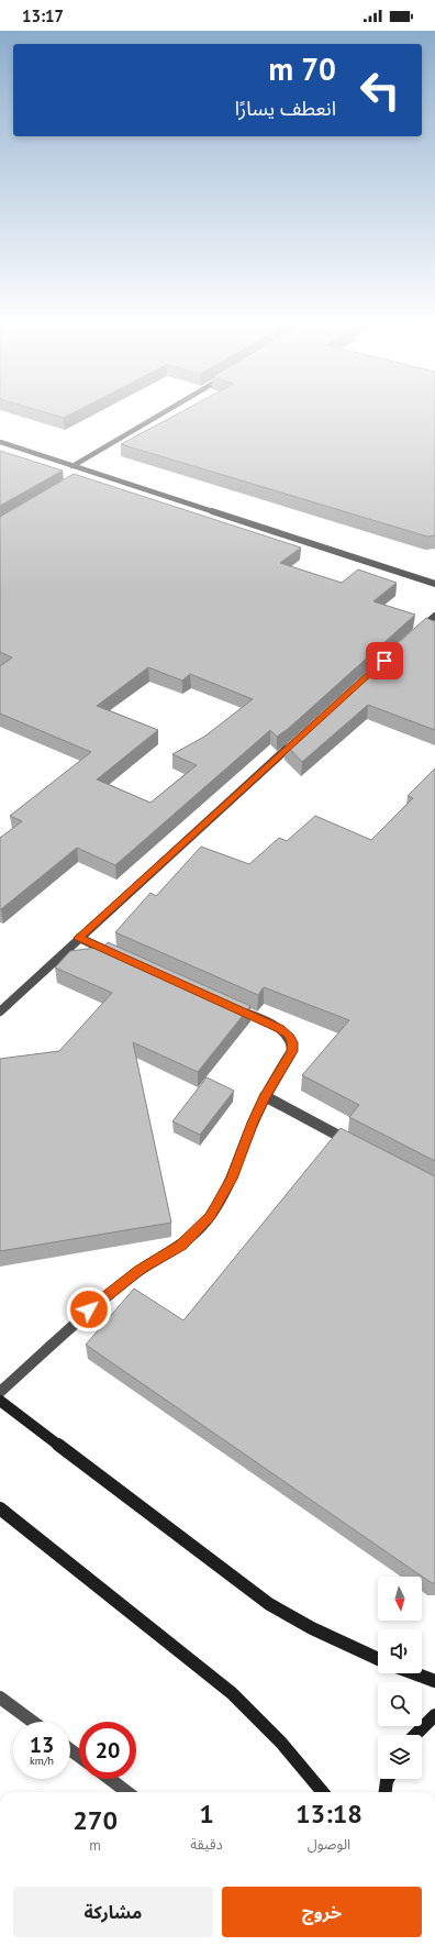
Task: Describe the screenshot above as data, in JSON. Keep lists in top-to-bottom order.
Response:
{
  "north": "bottom",
  "page": {
    "status": "13:17",
    "turn": ["70 m", "انعطف يسارًا"],
    "speed": "13 km/h",
    "limit": "20",
    "eta": [
      "13:18",
      "الوصول",
      "1",
      "دقيقة",
      "270",
      "m"
    ],
    "buttons": ["خروج", "مشاركة"]
  }
}
